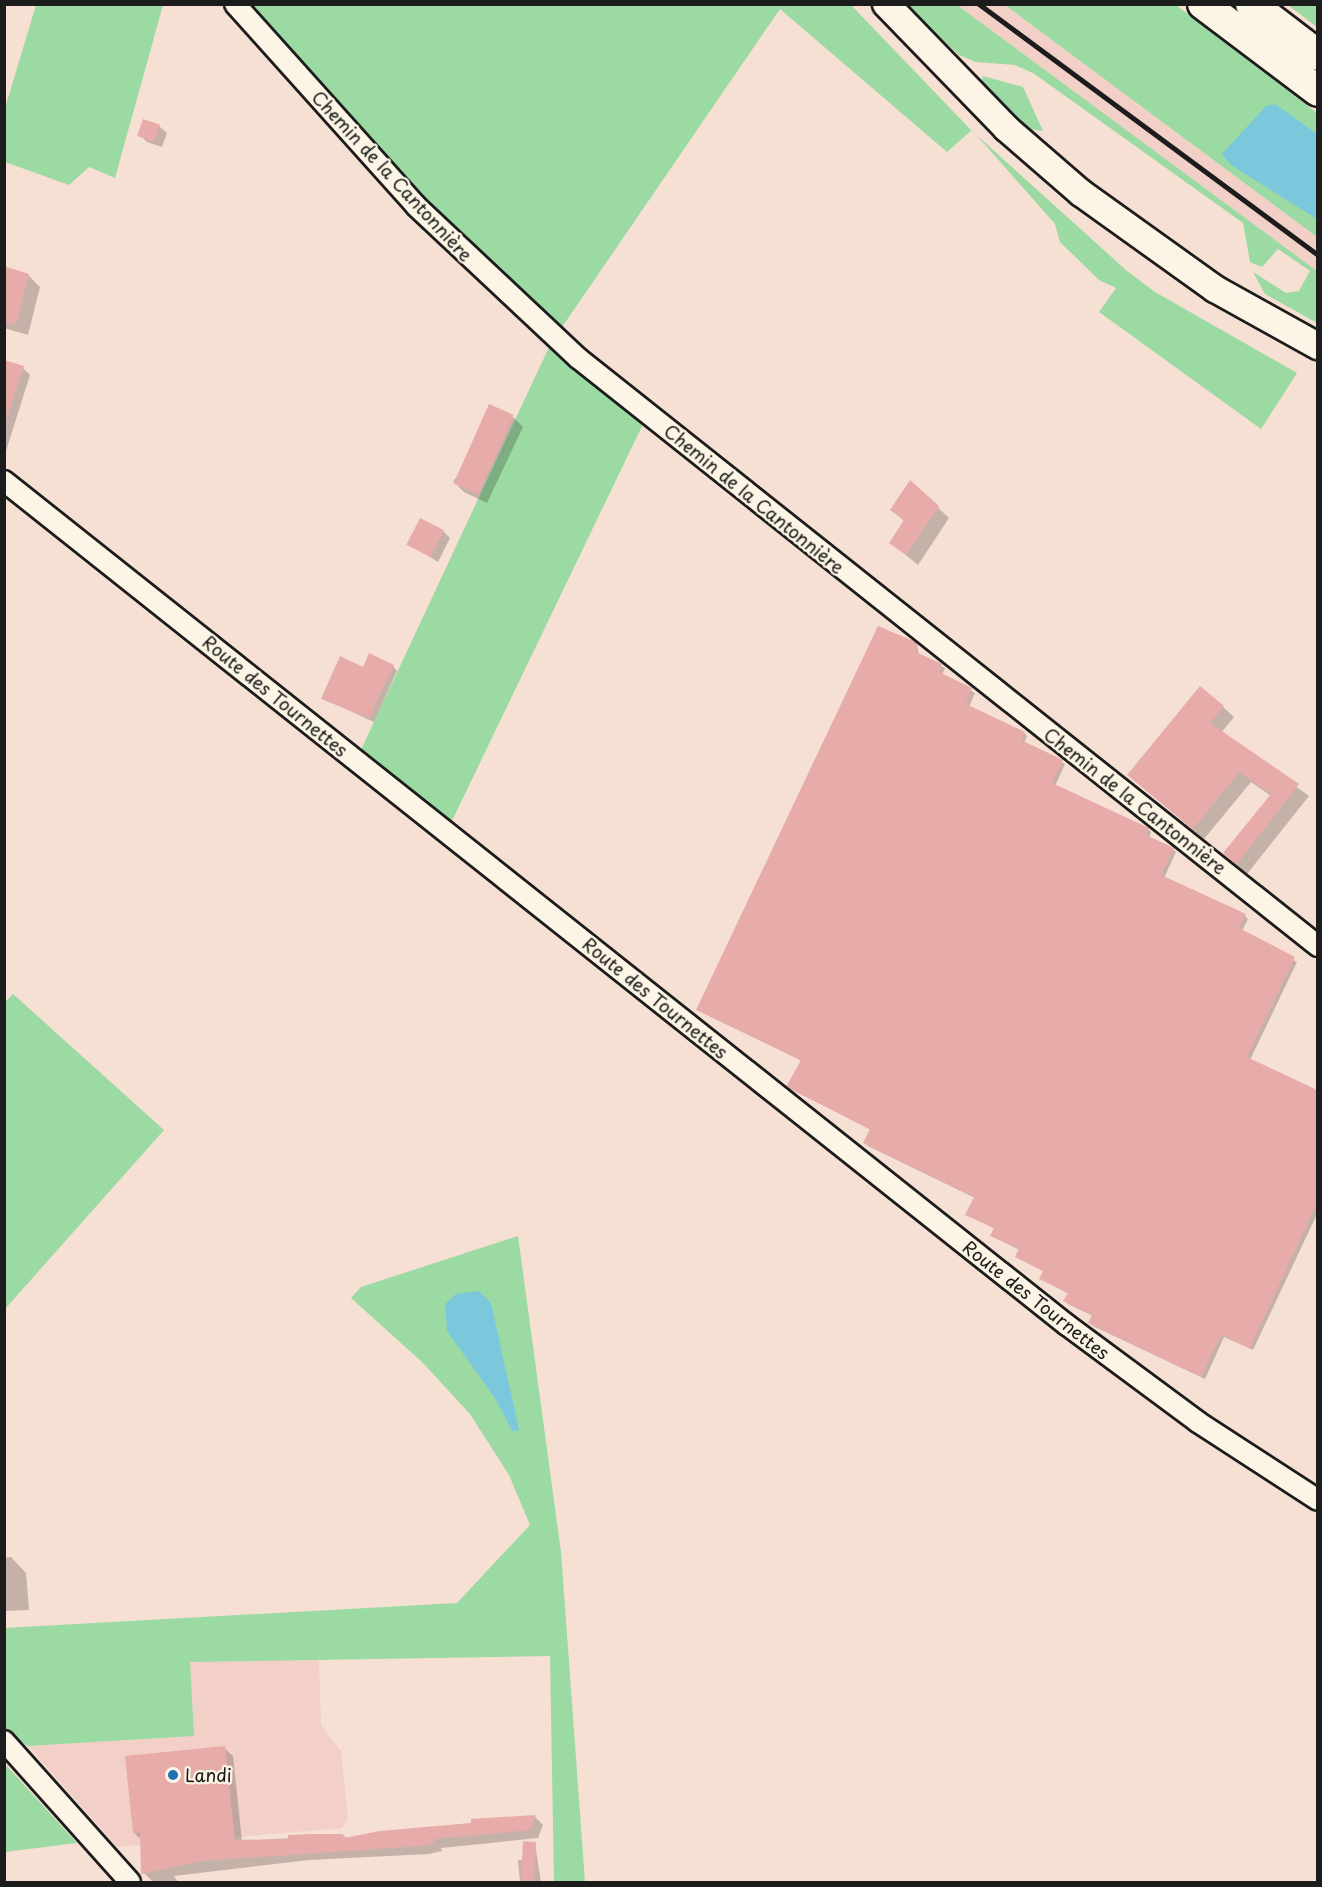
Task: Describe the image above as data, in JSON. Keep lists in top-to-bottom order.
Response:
{
  "streets": {
    "street": ["Chemin de la Cantonnière", "Route des Tournettes"]
  },
  "places": ["Landi"]
}
